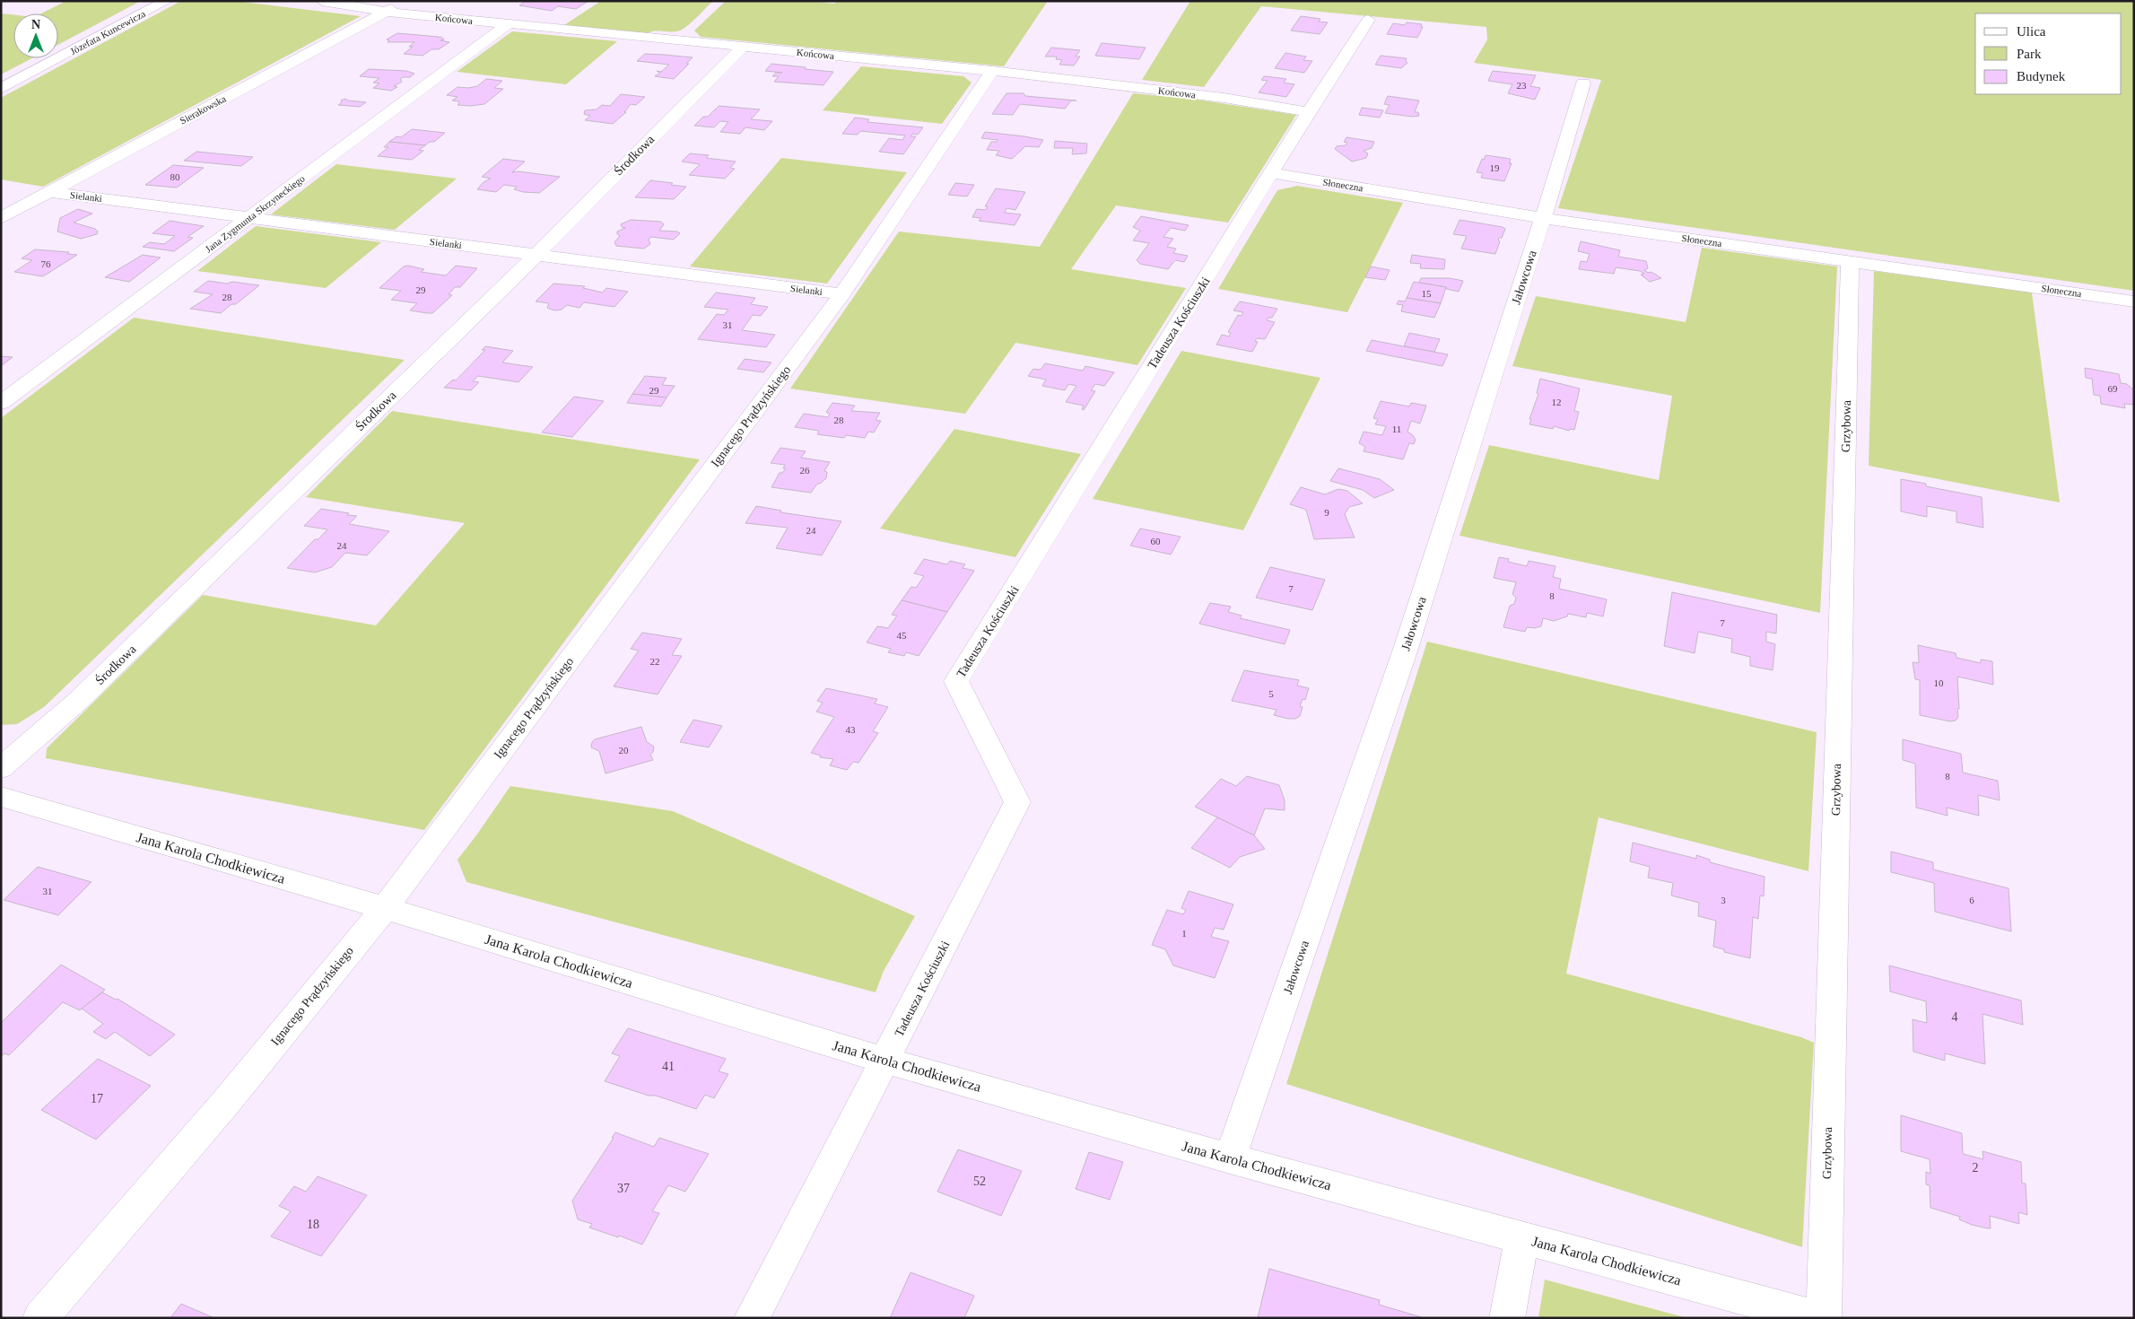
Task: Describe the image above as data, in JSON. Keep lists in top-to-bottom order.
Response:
{
  "streets": {
    "street": [
      "Końcowa",
      "Józefata Kuncewicza",
      "Sierakowska",
      "Środkowa",
      "Słoneczna",
      "Sielanki",
      "Jana Zygmunta Skrzyneckiego",
      "Jałowcowa",
      "Tadeusza Kościuszki",
      "Ignacego Prądzyńskiego",
      "Grzybowa",
      "Jana Karola Chodkiewicza"
    ]
  },
  "crossings": [
    ["Końcowa", "Sierakowska"],
    ["Końcowa", "Środkowa"],
    ["Końcowa", "Jana Zygmunta Skrzyneckiego"],
    ["Końcowa", "Tadeusza Kościuszki"],
    ["Końcowa", "Ignacego Prądzyńskiego"],
    ["Sierakowska", "Sielanki"],
    ["Środkowa", "Sielanki"],
    ["Słoneczna", "Jałowcowa"],
    ["Słoneczna", "Tadeusza Kościuszki"],
    ["Słoneczna", "Grzybowa"],
    ["Sielanki", "Jana Zygmunta Skrzyneckiego"],
    ["Sielanki", "Ignacego Prądzyńskiego"],
    ["Jałowcowa", "Jana Karola Chodkiewicza"],
    ["Tadeusza Kościuszki", "Jana Karola Chodkiewicza"],
    ["Ignacego Prądzyńskiego", "Jana Karola Chodkiewicza"]
  ],
  "house_numbers": [
    "23",
    "19",
    "80",
    "76",
    "29",
    "15",
    "28",
    "31",
    "69",
    "29",
    "12",
    "28",
    "11",
    "26",
    "9",
    "24",
    "60",
    "24",
    "7",
    "8",
    "7",
    "45",
    "22",
    "10",
    "5",
    "43",
    "20",
    "8",
    "31",
    "3",
    "6",
    "1",
    "4",
    "41",
    "17",
    "2",
    "52",
    "37",
    "18"
  ],
  "legend": ["Ulica", "Park", "Budynek"],
  "north": "top"
}
